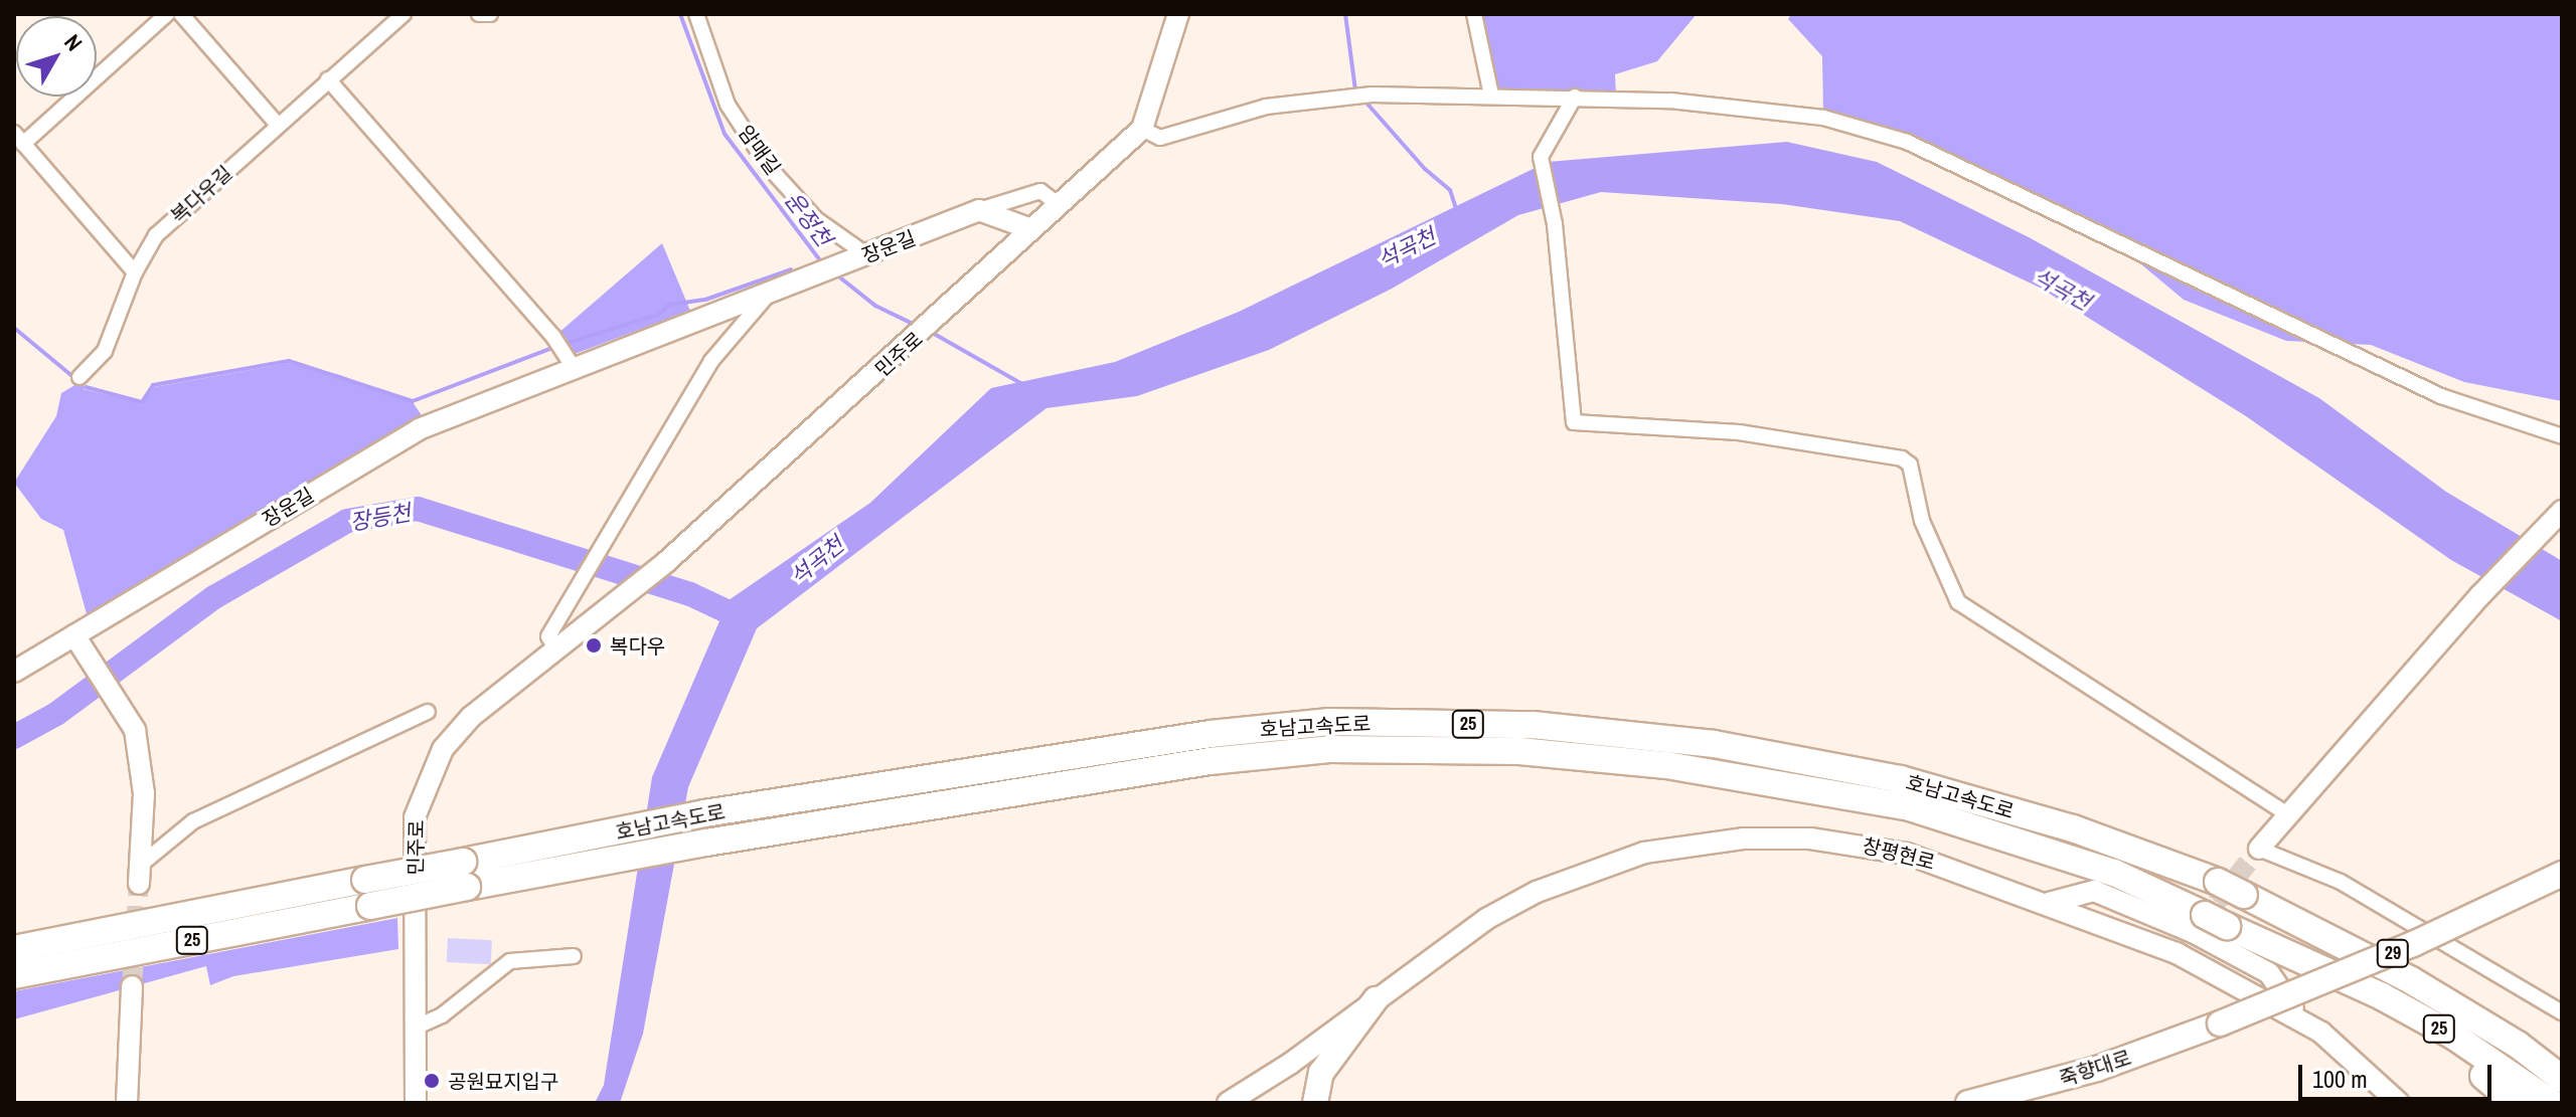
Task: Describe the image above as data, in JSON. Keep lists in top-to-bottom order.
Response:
{
  "streets": {
    "highway": ["25", "호남고속도로"],
    "main road": [
      "장운길",
      "민주로",
      "창평현로",
      "29",
      "죽향대로"
    ],
    "street": ["암매길", "복다우길"]
  },
  "crossings": [
    ["암매길", "장운길"],
    ["장운길", "민주로"]
  ],
  "water": ["운정천", "석곡천", "장등천"],
  "places": ["복다우", "공원묘지입구"],
  "scale_bar": "100 m",
  "north": "top right"
}
